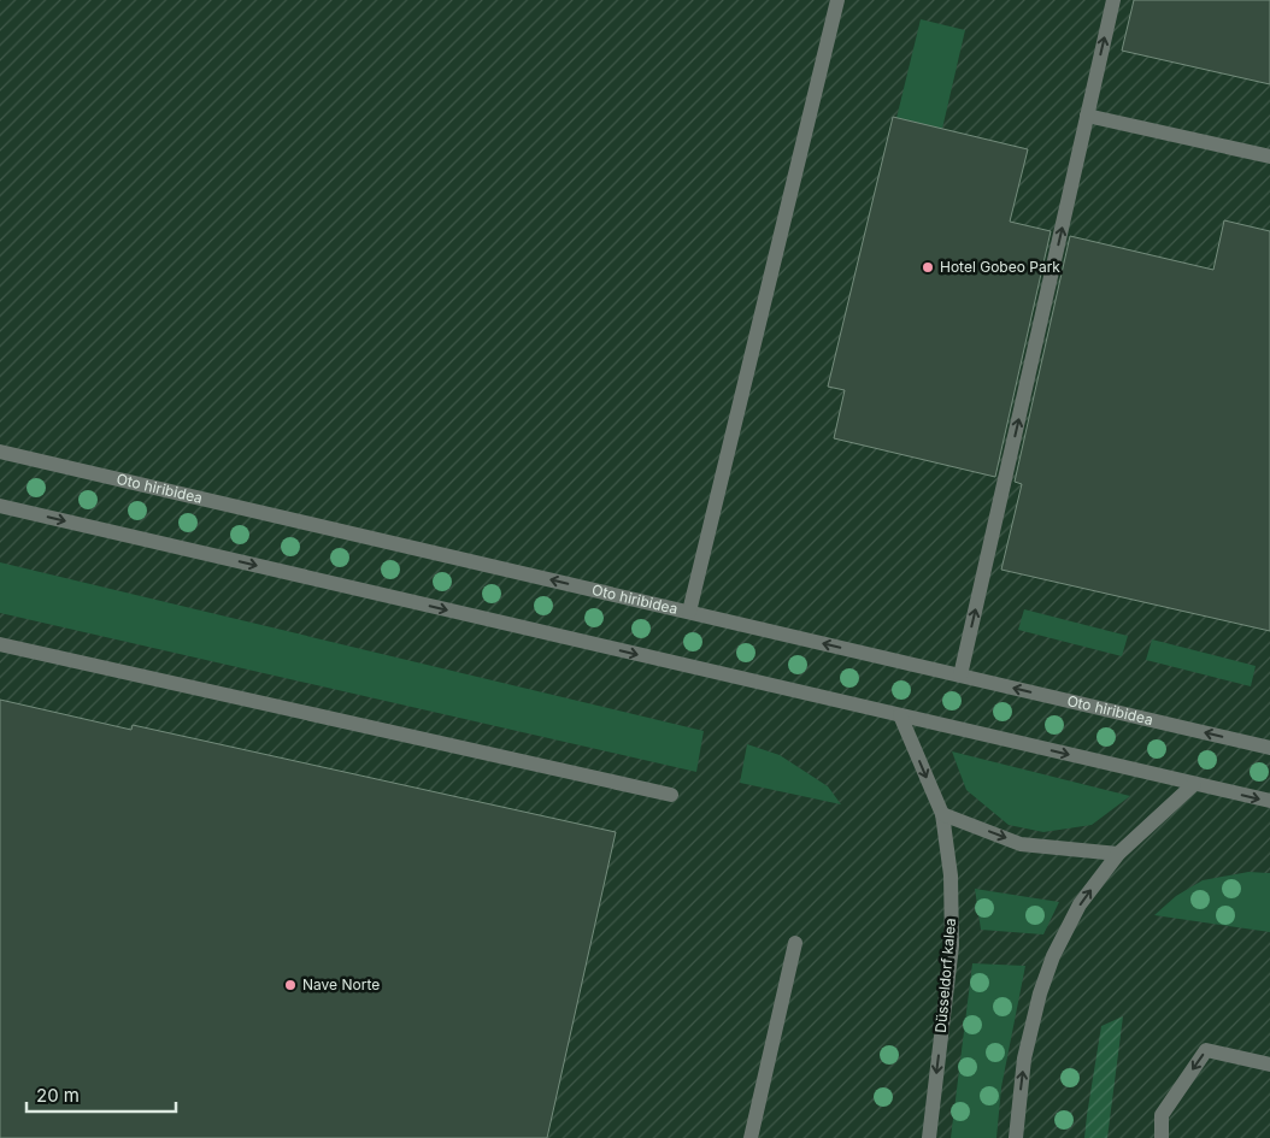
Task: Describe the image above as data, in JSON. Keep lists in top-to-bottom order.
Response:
{
  "streets": {
    "street": ["Oto hiribidea", "Düsseldorf kalea"]
  },
  "one_way": ["Düsseldorf kalea"],
  "places": ["Hotel Gobeo Park", "Nave Norte"],
  "scale_bar": "20 m"
}
